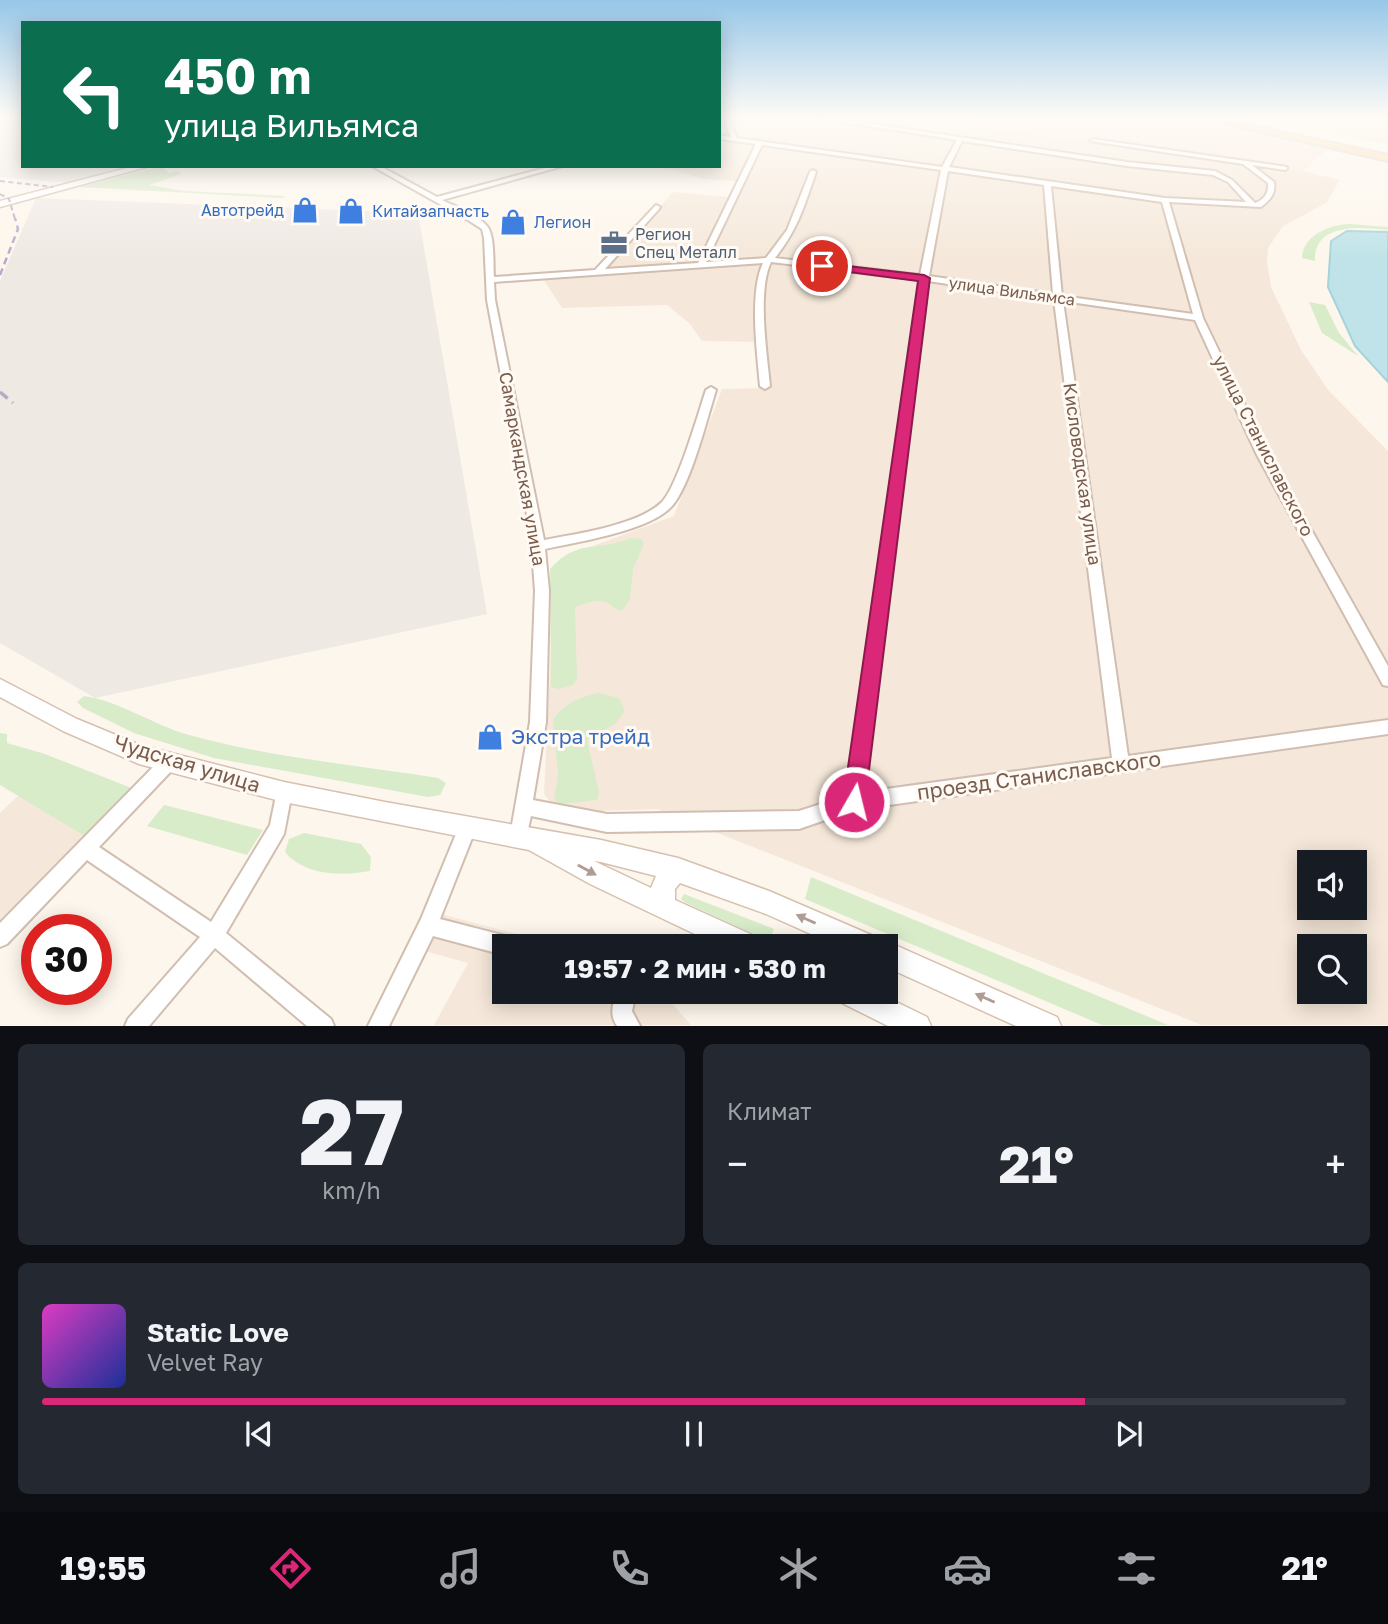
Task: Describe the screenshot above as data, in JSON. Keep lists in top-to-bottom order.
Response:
{
  "streets": {
    "main road": ["Чудская улица"],
    "street": [
      "улица Вильямса",
      "улица Станиславского",
      "Самаркандская улица",
      "Кисловодская улица",
      "проезд Станиславского"
    ]
  },
  "crossings": [
    ["улица Вильямса", "улица Станиславского"],
    ["улица Вильямса", "Самаркандская улица"],
    ["улица Вильямса", "Кисловодская улица"],
    ["Самаркандская улица", "Чудская улица"],
    ["Самаркандская улица", "проезд Станиславского"],
    ["Кисловодская улица", "проезд Станиславского"]
  ],
  "places": {
    "shop": [
      "Автотрейд",
      "Китайзапчасть",
      "Легион",
      "Экстра трейд"
    ],
    "office": ["Регион Спец Металл"]
  },
  "page": {
    "turn": ["450 m", "улица Вильямса"],
    "limit": "30",
    "trip": "19:57 · 2 мин · 530 m",
    "tile": [
      ["27", "km/h"],
      "Климат"
    ],
    "heat": ["−", "21°", "+"],
    "song": ["Static Love", "Velvet Ray"],
    "tabs": ["19:55", "21°"]
  }
}
